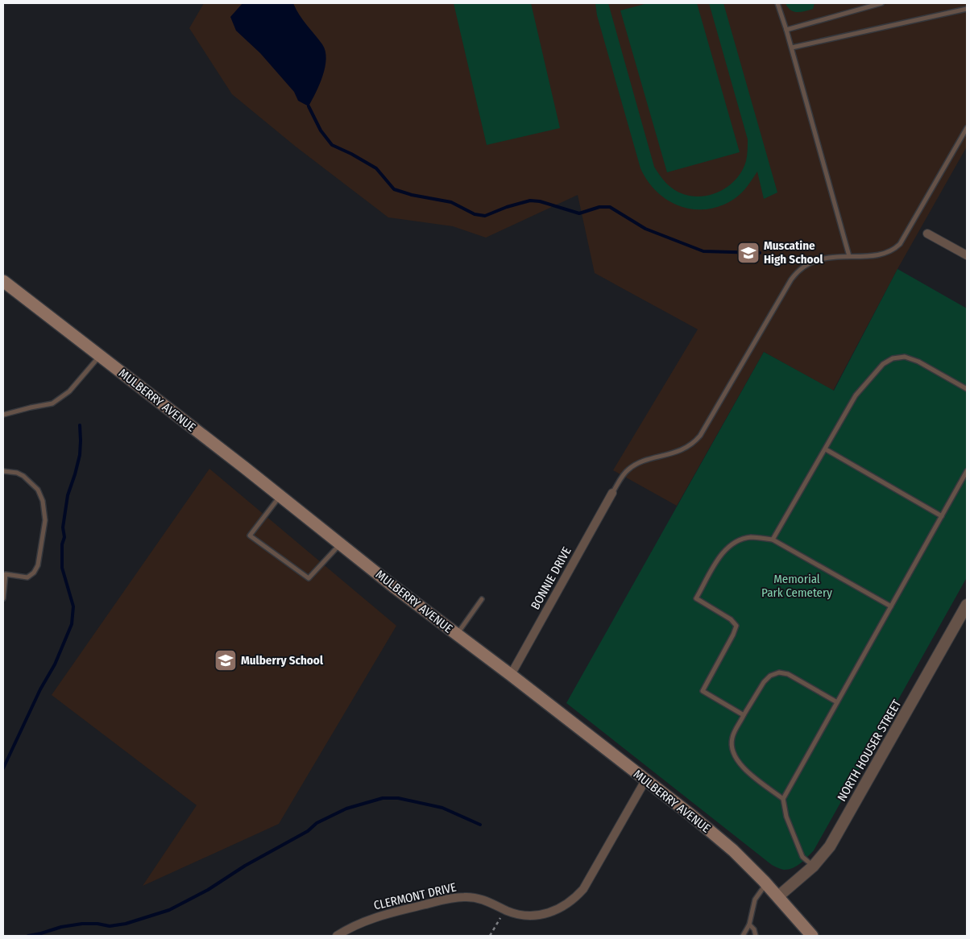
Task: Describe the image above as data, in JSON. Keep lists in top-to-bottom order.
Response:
{
  "streets": {
    "main road": ["MULBERRY AVENUE"],
    "street": ["BONNIE DRIVE", "NORTH HOUSER STREET", "CLERMONT DRIVE"]
  },
  "crossings": [
    ["MULBERRY AVENUE", "BONNIE DRIVE"],
    ["MULBERRY AVENUE", "NORTH HOUSER STREET"],
    ["MULBERRY AVENUE", "CLERMONT DRIVE"]
  ],
  "parks": ["Memorial Park Cemetery"],
  "places": {
    "school or university": ["Muscatine High School", "Mulberry School"]
  }
}
